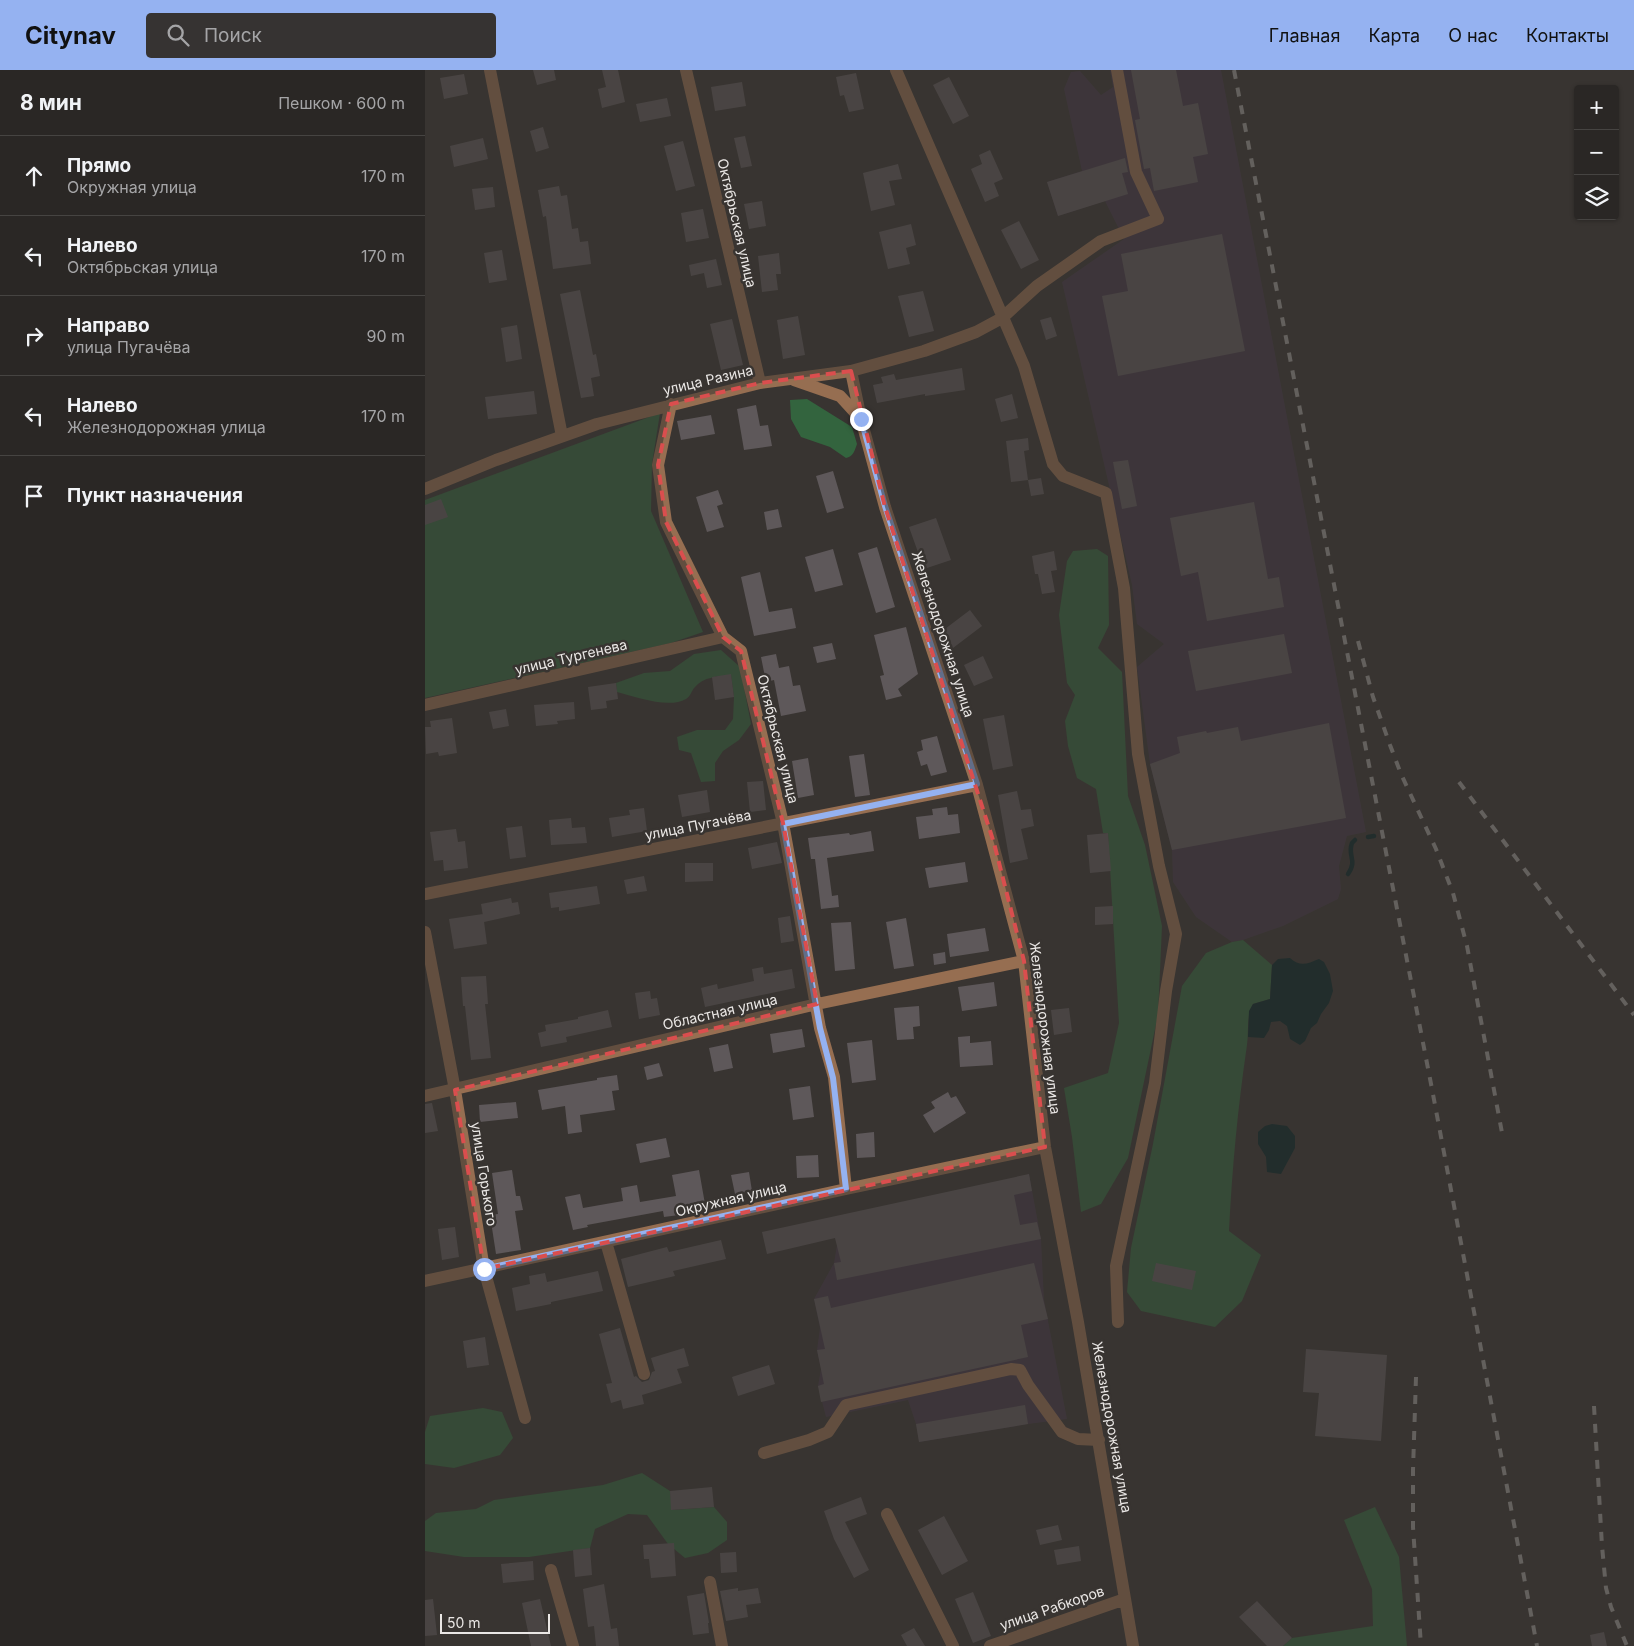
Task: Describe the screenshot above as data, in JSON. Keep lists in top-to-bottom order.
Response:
{
  "streets": {
    "street": [
      "Октябрьская улица",
      "улица Разина",
      "Железнодорожная улица",
      "улица Тургенева",
      "улица Пугачёва",
      "Областная улица",
      "улица Горького",
      "Окружная улица",
      "улица Рабкоров"
    ]
  },
  "crossings": [
    ["Октябрьская улица", "улица Разина"],
    ["Октябрьская улица", "улица Тургенева"],
    ["Октябрьская улица", "улица Пугачёва"],
    ["Октябрьская улица", "Областная улица"],
    ["Октябрьская улица", "Окружная улица"],
    ["улица Разина", "Железнодорожная улица"],
    ["Железнодорожная улица", "улица Пугачёва"],
    ["Железнодорожная улица", "Областная улица"],
    ["Железнодорожная улица", "Окружная улица"],
    ["Железнодорожная улица", "улица Рабкоров"],
    ["Областная улица", "улица Горького"],
    ["улица Горького", "Окружная улица"]
  ],
  "scale_bar": "50 m",
  "page": {
    "header": "Citynav",
    "search": "Поиск",
    "nav": [
      "Главная",
      "Карта",
      "О нас",
      "Контакты"
    ],
    "heading": ["8 мин", "Пешком · 600 m"],
    "map_buttons": ["+", "−"],
    "list": [
      ["Прямо", "Окружная улица", "170 m"],
      ["Налево", "Октябрьская улица", "170 m"],
      ["Направо", "улица Пугачёва", "90 m"],
      ["Налево", "Железнодорожная улица", "170 m"],
      "Пункт назначения"
    ],
    "scale": "50 m"
  }
}
